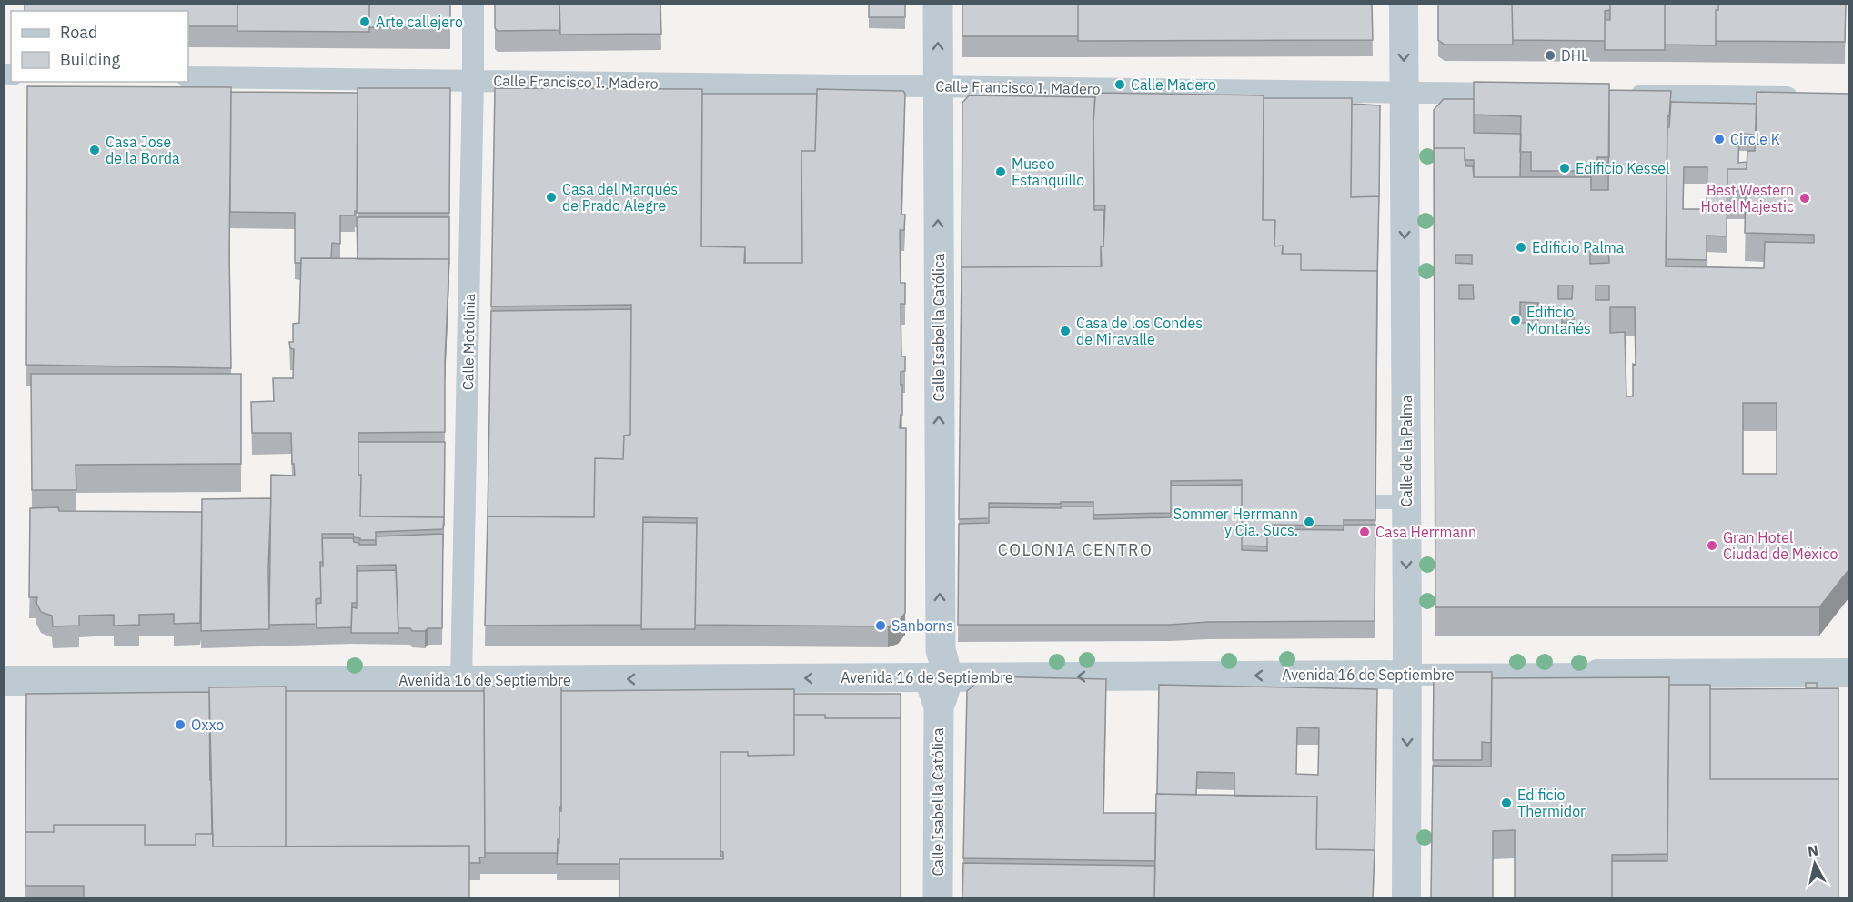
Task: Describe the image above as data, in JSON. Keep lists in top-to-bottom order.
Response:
{
  "streets": {
    "street": [
      "Calle Francisco I. Madero",
      "Calle Isabel la Católica",
      "Calle Motolinia",
      "Calle de la Palma",
      "Avenida 16 de Septiembre"
    ]
  },
  "crossings": [
    ["Calle Francisco I. Madero", "Calle Isabel la Católica"],
    ["Calle Francisco I. Madero", "Calle Motolinia"],
    ["Calle Francisco I. Madero", "Calle de la Palma"],
    ["Calle Isabel la Católica", "Avenida 16 de Septiembre"],
    ["Calle Motolinia", "Avenida 16 de Septiembre"],
    ["Calle de la Palma", "Avenida 16 de Septiembre"]
  ],
  "one_way": ["Calle Isabel la Católica", "Calle de la Palma", "Avenida 16 de Septiembre"],
  "districts": ["COLONIA CENTRO"],
  "places": [
    "Arte callejero",
    "DHL",
    "Calle Madero",
    "Circle K",
    "Casa Jose de la Borda",
    "Edificio Kessel",
    "Museo Estanquillo",
    "Casa del Marqués de Prado Alegre",
    "Best Western Hotel Majestic",
    "Edificio Palma",
    "Edificio Montañés",
    "Casa de los Condes de Miravalle",
    "Sommer Herrmann y Cia. Sucs.",
    "Casa Herrmann",
    "Gran Hotel Ciudad de México",
    "Sanborns",
    "Oxxo",
    "Edificio Thermidor"
  ],
  "legend": ["Road", "Building"],
  "north": "top"
}
